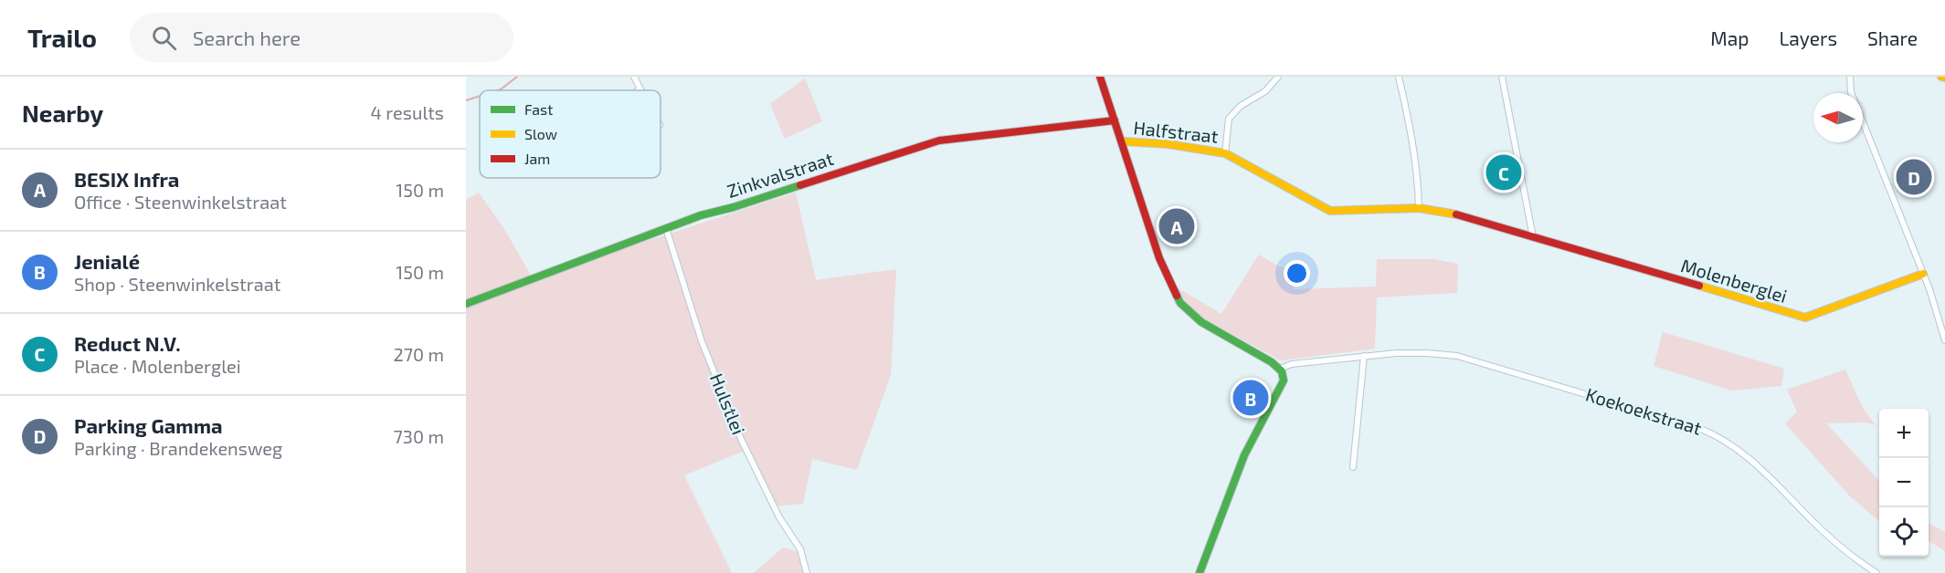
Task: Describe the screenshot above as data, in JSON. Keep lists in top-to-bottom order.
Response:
{
  "streets": {
    "street": [
      "Halfstraat",
      "Zinkvalstraat",
      "Molenberglei",
      "Hulstlei",
      "Koekoekstraat"
    ]
  },
  "crossings": [
    ["Halfstraat", "Molenberglei"],
    ["Zinkvalstraat", "Hulstlei"]
  ],
  "legend": ["Fast", "Slow", "Jam"],
  "north": "left",
  "page": {
    "header": "Trailo",
    "search": "Search here",
    "nav": ["Map", "Layers", "Share"],
    "heading": ["Nearby", "4 results"],
    "list": [
      {
        "mark": "A",
        "name": "BESIX Infra",
        "note": "Office · Steenwinkelstraat",
        "value": "150 m"
      },
      {
        "mark": "B",
        "name": "Jenialé",
        "note": "Shop · Steenwinkelstraat",
        "value": "150 m"
      },
      {
        "mark": "C",
        "name": "Reduct N.V.",
        "note": "Place · Molenberglei",
        "value": "270 m"
      },
      {
        "mark": "D",
        "name": "Parking Gamma",
        "note": "Parking · Brandekensweg",
        "value": "730 m"
      }
    ],
    "pins": [
      "C",
      "D",
      "A",
      "B"
    ],
    "map_buttons": ["+", "−"]
  }
}
